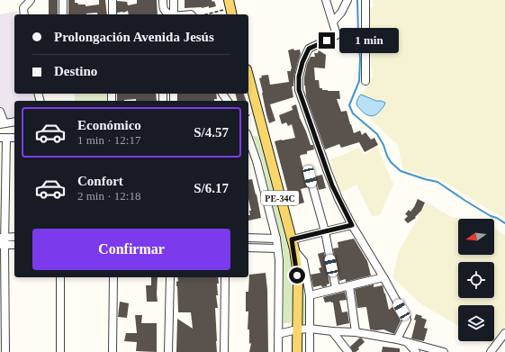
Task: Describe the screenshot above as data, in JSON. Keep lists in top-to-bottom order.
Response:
{
  "streets": {
    "main road": ["PE-34C"]
  },
  "north": "left",
  "page": {
    "banner": ["Prolongación Avenida Jesús", "Destino"],
    "bubble": "1 min",
    "list": [
      {
        "name": "Económico",
        "note": "1 min · 12:17",
        "value": "S/4.57"
      },
      {
        "name": "Confort",
        "note": "2 min · 12:18",
        "value": "S/6.17"
      }
    ],
    "buttons": "Confirmar"
  }
}
